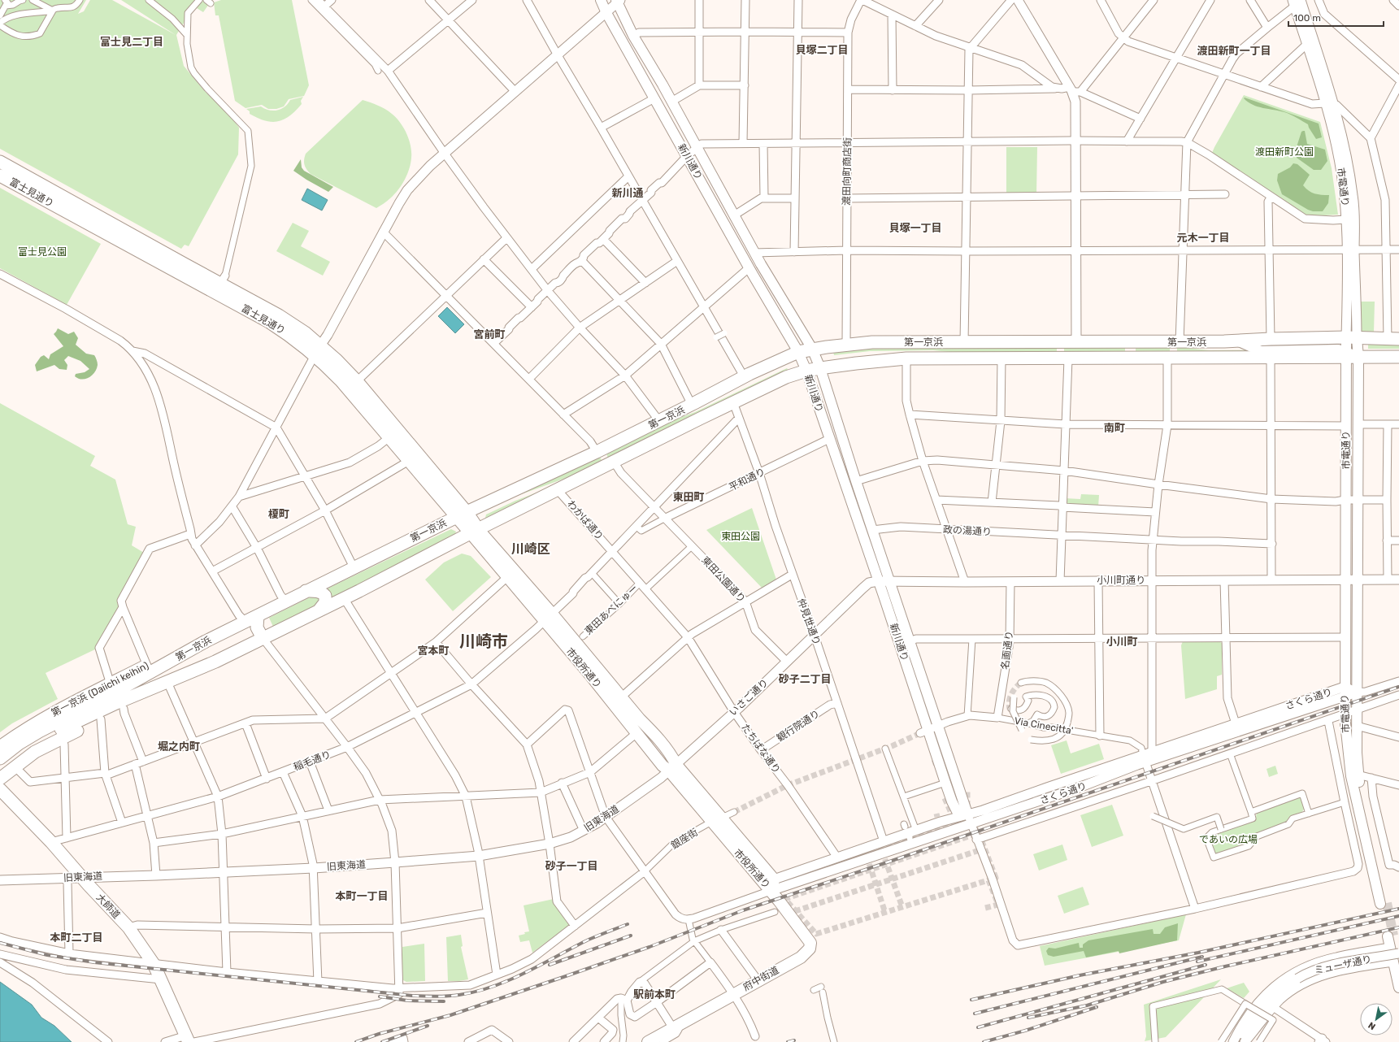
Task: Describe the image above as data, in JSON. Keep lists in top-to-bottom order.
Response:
{
  "streets": {
    "highway": [
      "富士見通り",
      "第一京浜",
      "第一京浜 (Daiichi keihin)",
      "大師道"
    ],
    "main road": [
      "新川通り",
      "市電通り",
      "市役所通り",
      "府中街道"
    ],
    "street": [
      "渡田向町商店街",
      "平和通り",
      "わかば通り",
      "政の湯通り",
      "東田公園通り",
      "小川町通り",
      "東田あべにゅー",
      "仲見世通り",
      "名画通り",
      "いさご通り",
      "さくら通り",
      "観行院通り",
      "Via Cinecitta'",
      "たちばな通り",
      "稲毛通り",
      "旧東海道",
      "銀座街",
      "ミューザ通り"
    ]
  },
  "crossings": [
    ["新川通り", "第一京浜"],
    ["新川通り", "平和通り"],
    ["新川通り", "政の湯通り"],
    ["新川通り", "小川町通り"],
    ["新川通り", "いさご通り"],
    ["新川通り", "さくら通り"],
    ["新川通り", "Via Cinecitta'"],
    ["渡田向町商店街", "第一京浜"],
    ["市電通り", "第一京浜"],
    ["市電通り", "小川町通り"],
    ["市電通り", "さくら通り"],
    ["富士見通り", "第一京浜"],
    ["富士見通り", "市役所通り"],
    ["第一京浜", "わかば通り"],
    ["第一京浜", "仲見世通り"],
    ["第一京浜", "市役所通り"],
    ["第一京浜", "第一京浜 (Daiichi keihin)"],
    ["平和通り", "東田公園通り"],
    ["平和通り", "仲見世通り"],
    ["わかば通り", "たちばな通り"],
    ["東田公園通り", "いさご通り"],
    ["小川町通り", "名画通り"],
    ["小川町通り", "いさご通り"],
    ["東田あべにゅー", "たちばな通り"],
    ["仲見世通り", "いさご通り"],
    ["仲見世通り", "さくら通り"],
    ["仲見世通り", "観行院通り"],
    ["名画通り", "Via Cinecitta'"],
    ["市役所通り", "いさご通り"],
    ["市役所通り", "さくら通り"],
    ["市役所通り", "稲毛通り"],
    ["市役所通り", "旧東海道"],
    ["市役所通り", "銀座街"],
    ["市役所通り", "府中街道"],
    ["いさご通り", "たちばな通り"],
    ["いさご通り", "旧東海道"],
    ["さくら通り", "Via Cinecitta'"],
    ["さくら通り", "たちばな通り"],
    ["観行院通り", "たちばな通り"],
    ["稲毛通り", "大師道"],
    ["旧東海道", "大師道"]
  ],
  "districts": [
    "富士見二丁目",
    "貝塚二丁目",
    "渡田新町一丁目",
    "新川通",
    "貝塚一丁目",
    "元木一丁目",
    "宮前町",
    "南町",
    "東田町",
    "榎町",
    "川崎区",
    "川崎市",
    "小川町",
    "宮本町",
    "砂子二丁目",
    "堀之内町",
    "砂子一丁目",
    "本町一丁目",
    "本町二丁目",
    "駅前本町"
  ],
  "parks": [
    "渡田新町公園",
    "富士見公園",
    "東田公園",
    "であいの広場"
  ],
  "scale_bar": "100 m",
  "north": "bottom left"
}
